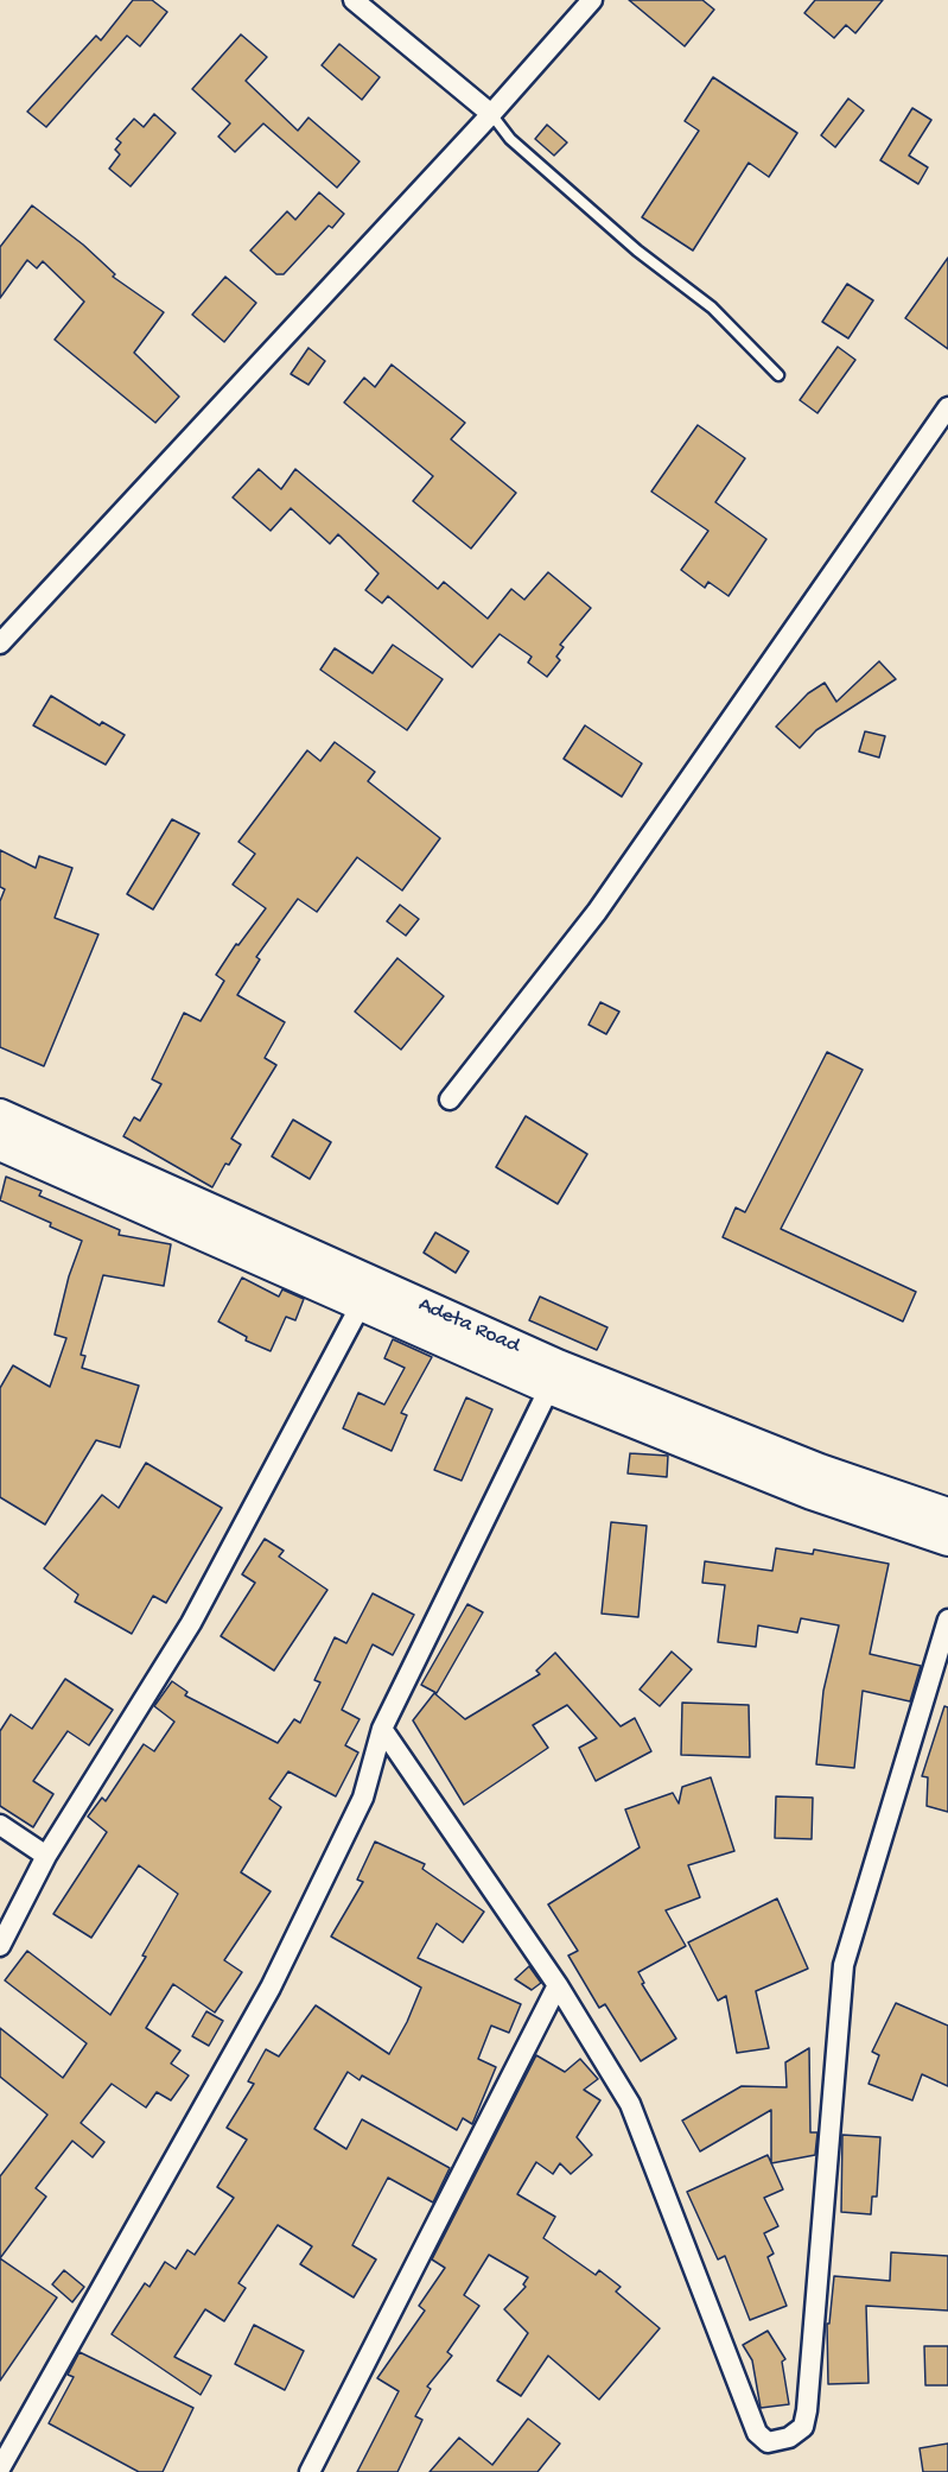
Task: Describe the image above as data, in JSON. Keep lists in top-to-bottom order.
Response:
{
  "streets": {
    "main road": ["Adeta Road"]
  }
}
